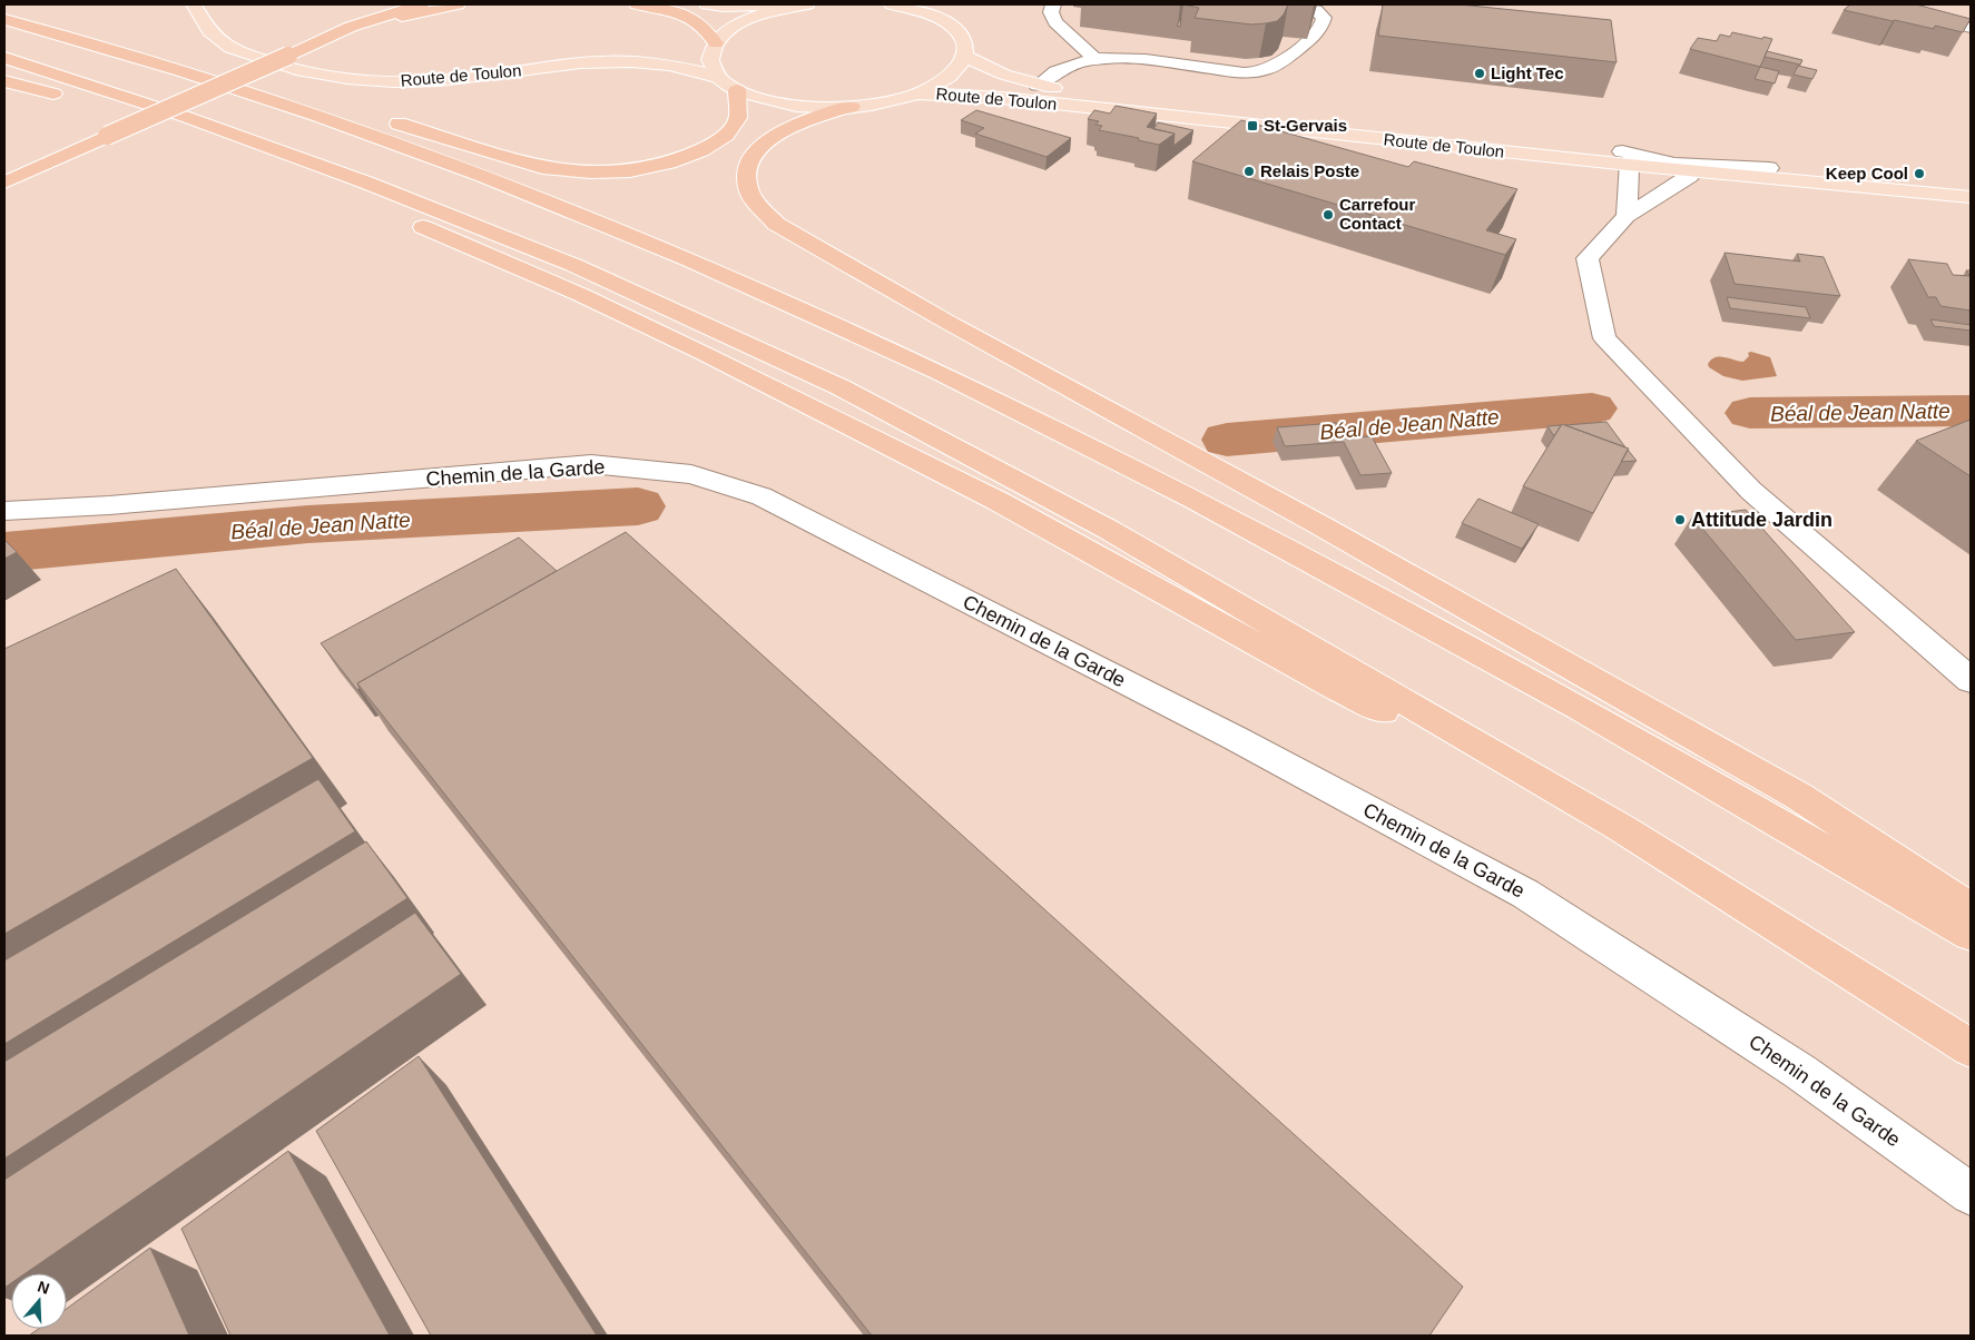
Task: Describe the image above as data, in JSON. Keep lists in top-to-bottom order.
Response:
{
  "streets": {
    "main road": ["Route de Toulon"],
    "street": ["Chemin de la Garde"]
  },
  "water": ["Béal de Jean Natte"],
  "places": {
    "other": [
      "Light Tec",
      "Relais Poste",
      "Keep Cool",
      "Carrefour Contact",
      "Attitude Jardin"
    ],
    "transit": ["St-Gervais"]
  },
  "north": "top"
}
